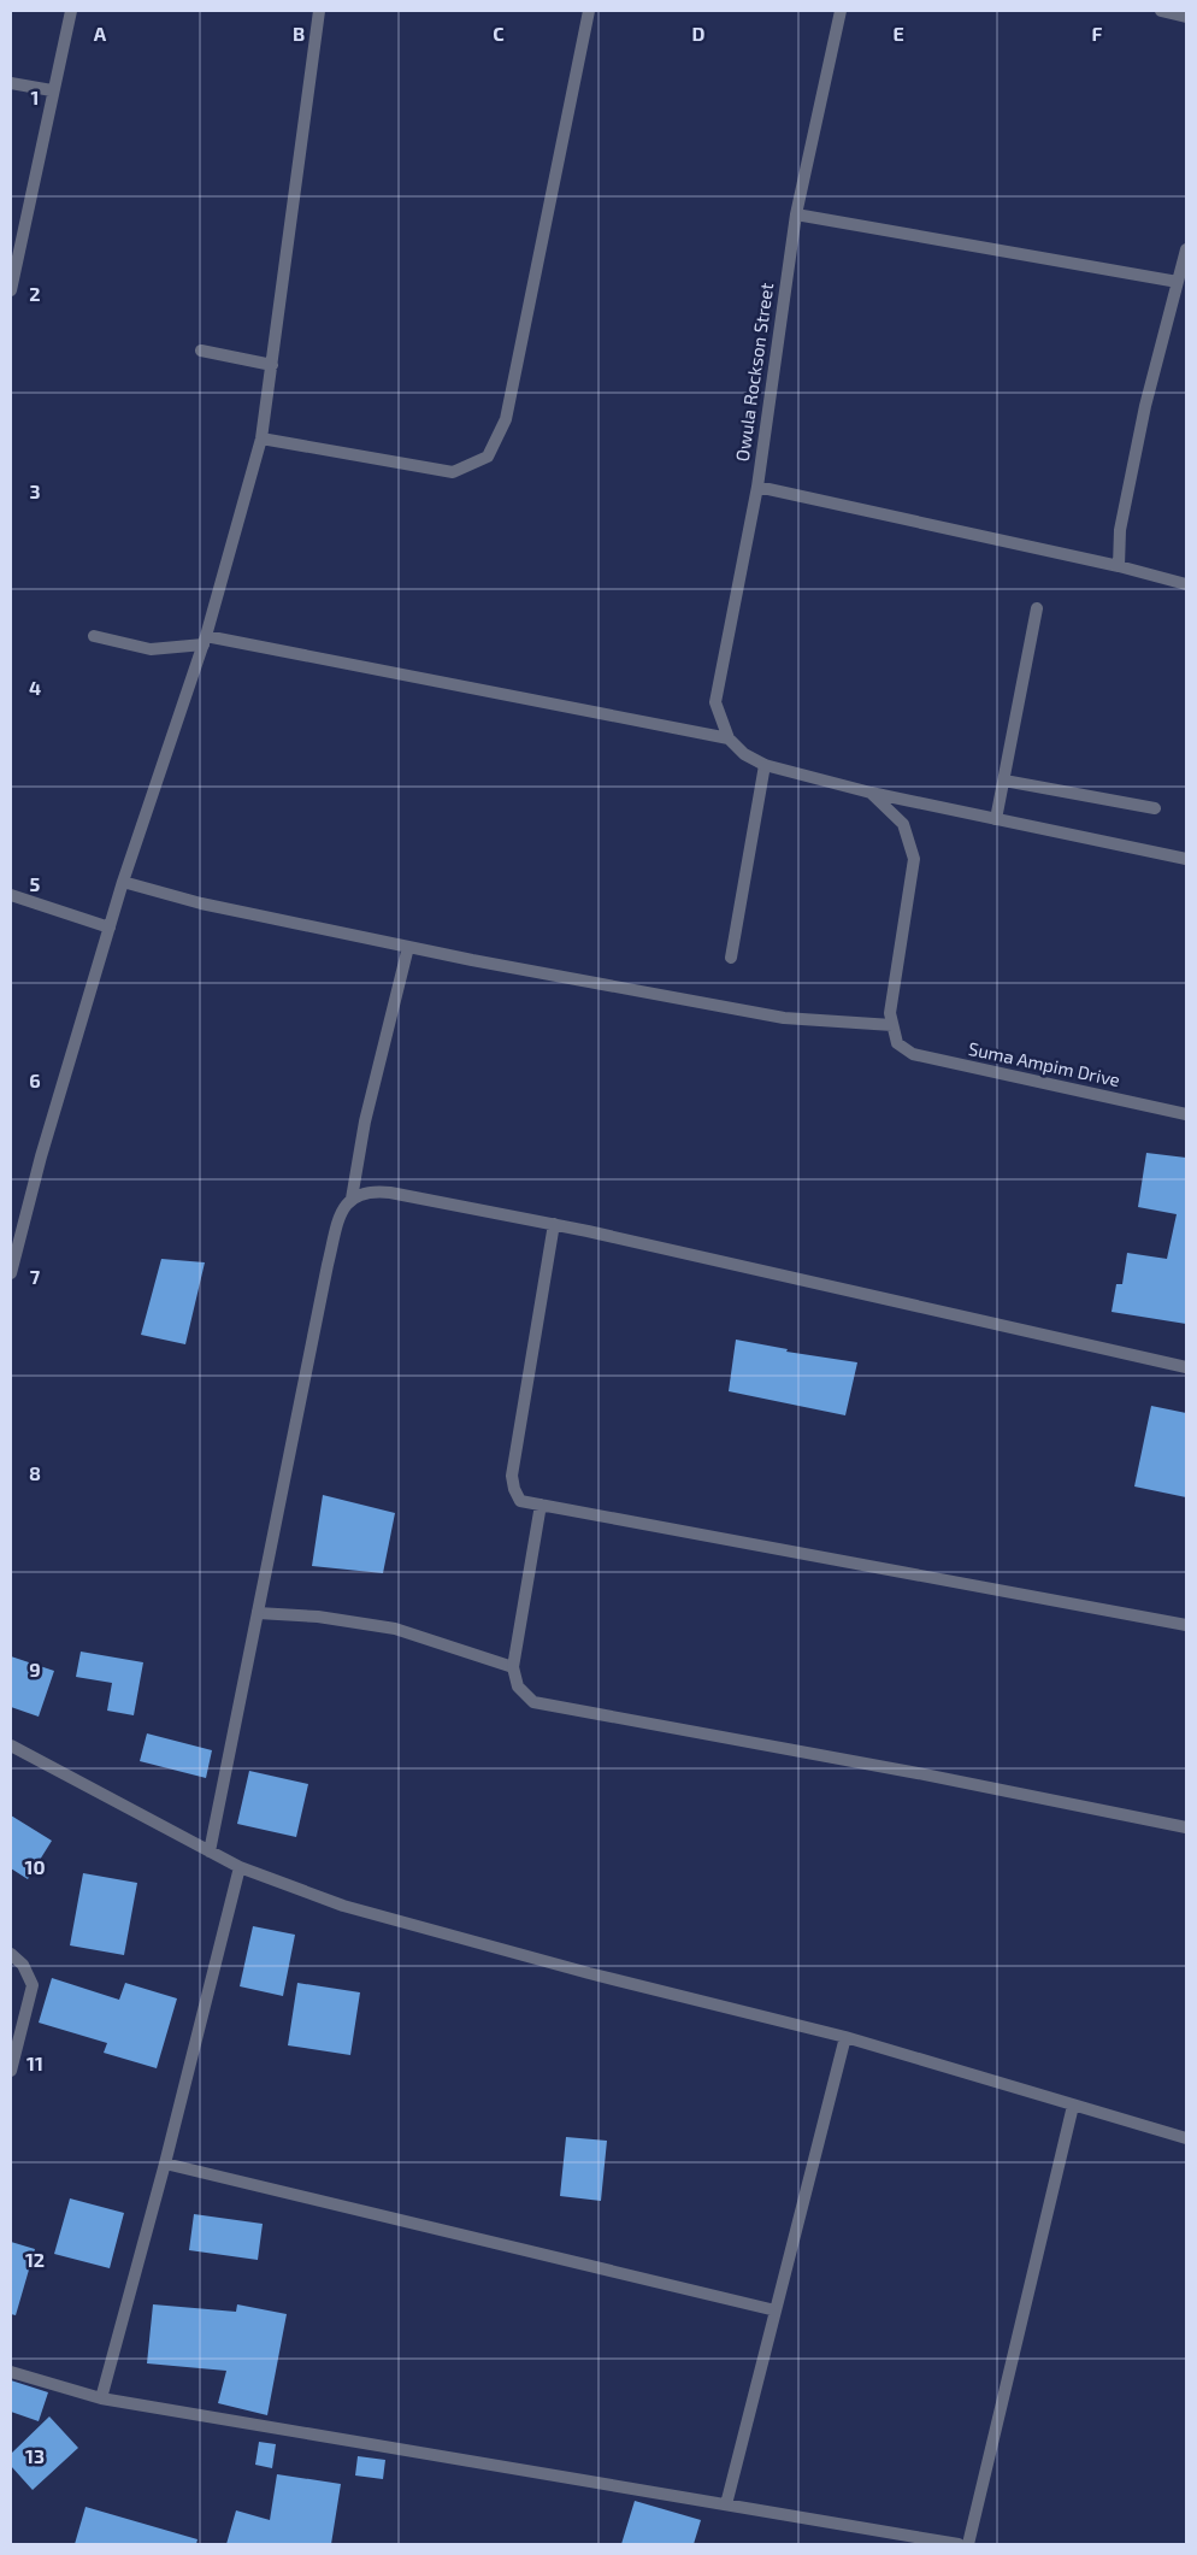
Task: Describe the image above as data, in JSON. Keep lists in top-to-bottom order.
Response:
{
  "streets": {
    "street": ["Owula Rockson Street", "Suma Ampim Drive"]
  },
  "grid": {
    "columns": [
      "A",
      "B",
      "C",
      "D",
      "E",
      "F"
    ],
    "rows": [
      "1",
      "2",
      "3",
      "4",
      "5",
      "6",
      "7",
      "8",
      "9",
      "10",
      "11",
      "12",
      "13"
    ]
  }
}
